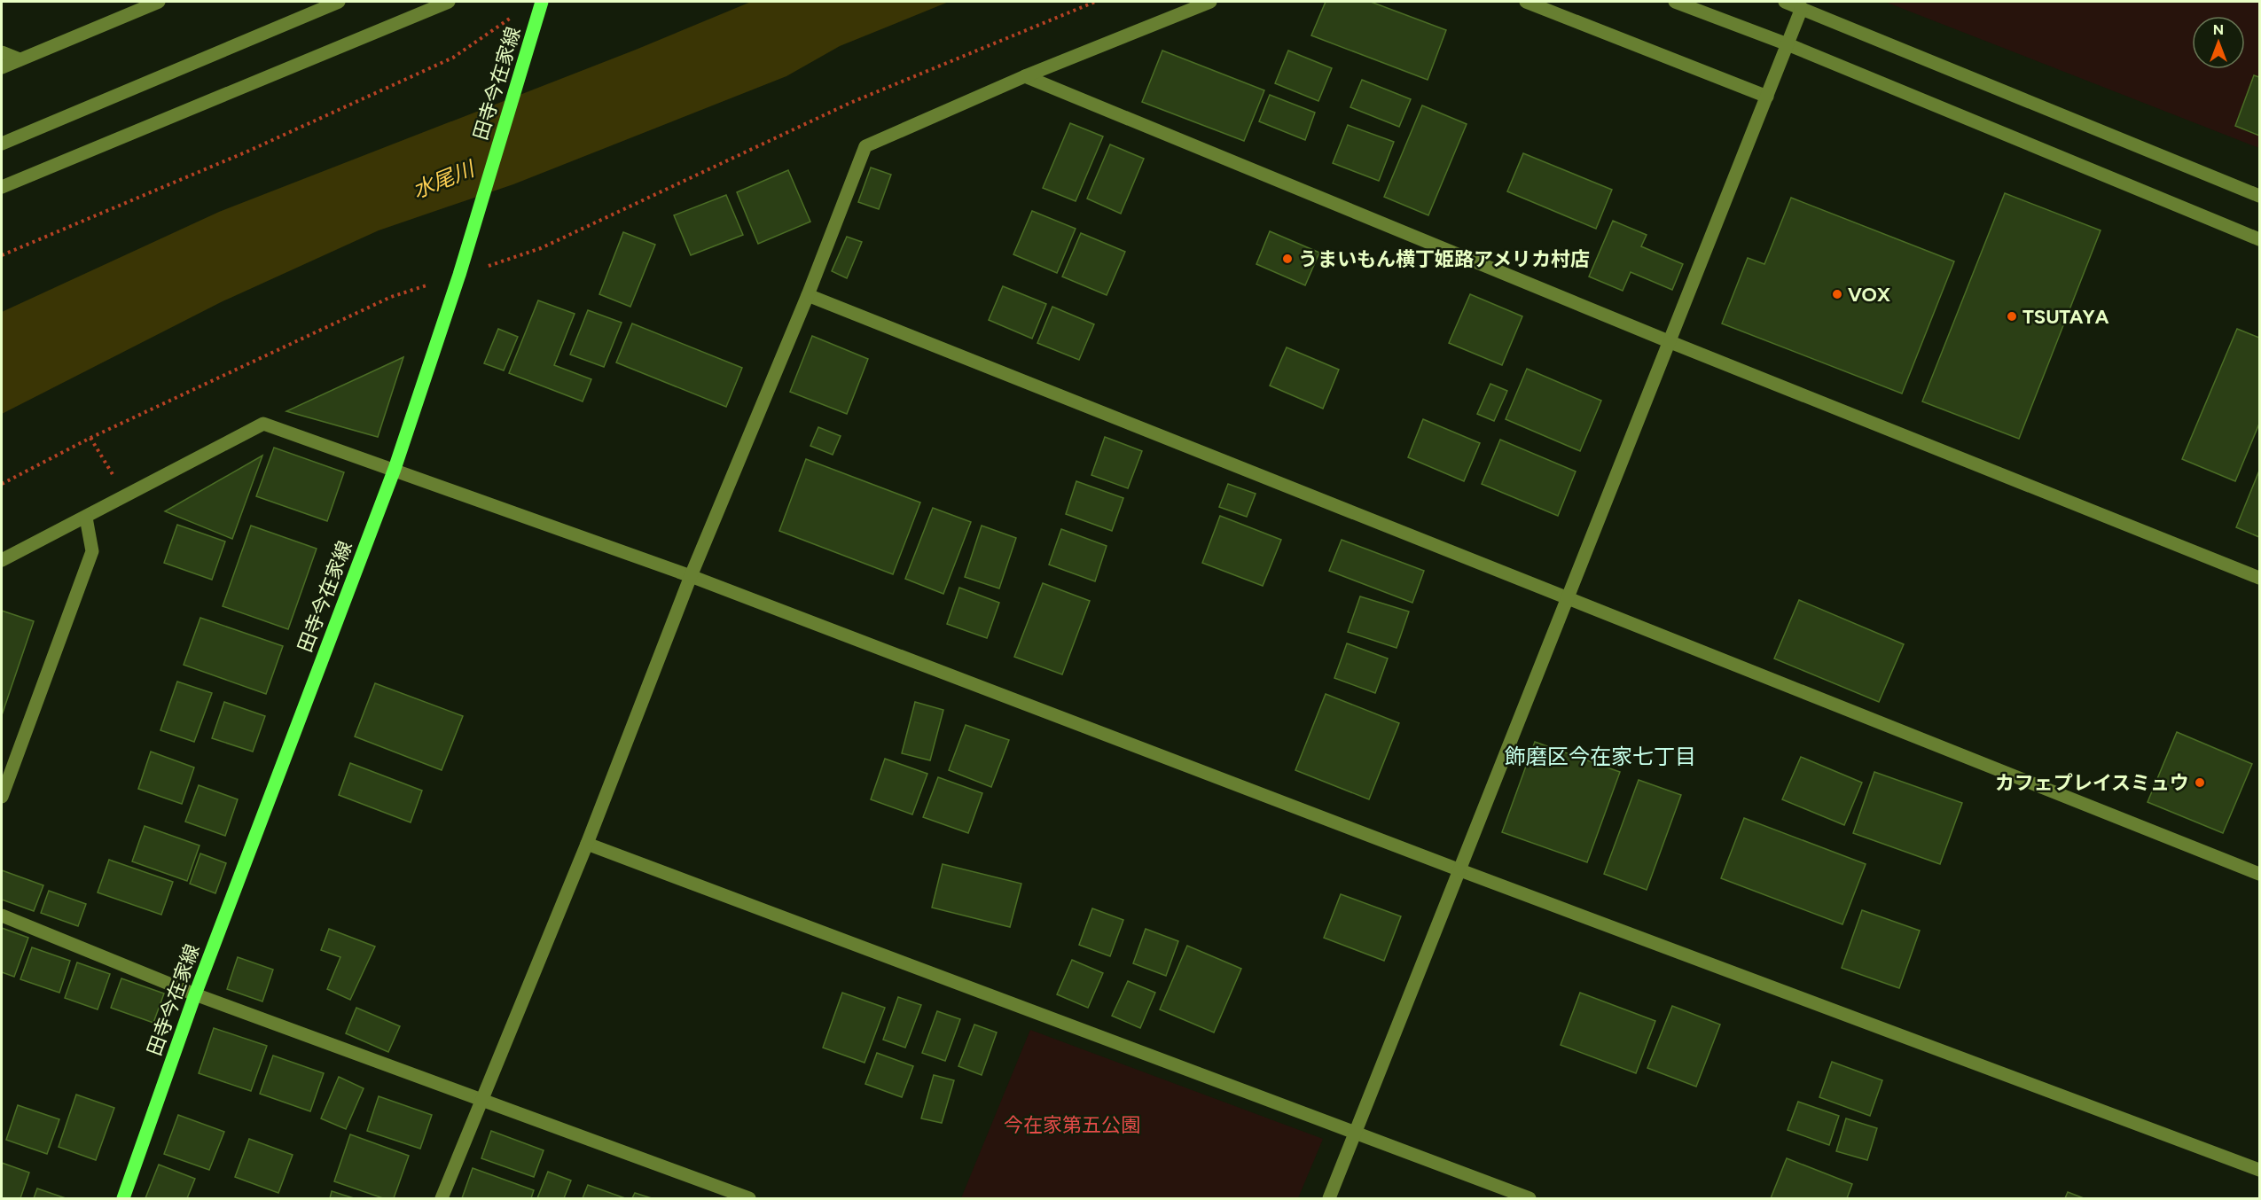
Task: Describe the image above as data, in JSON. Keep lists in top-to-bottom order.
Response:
{
  "streets": {
    "main road": ["田寺今在家線"]
  },
  "districts": ["飾磨区今在家七丁目"],
  "water": ["水尾川"],
  "parks": ["今在家第五公園"],
  "places": [
    "うまいもん横丁姫路アメリカ村店",
    "VOX",
    "TSUTAYA",
    "カフェプレイスミュウ"
  ],
  "north": "top"
}
